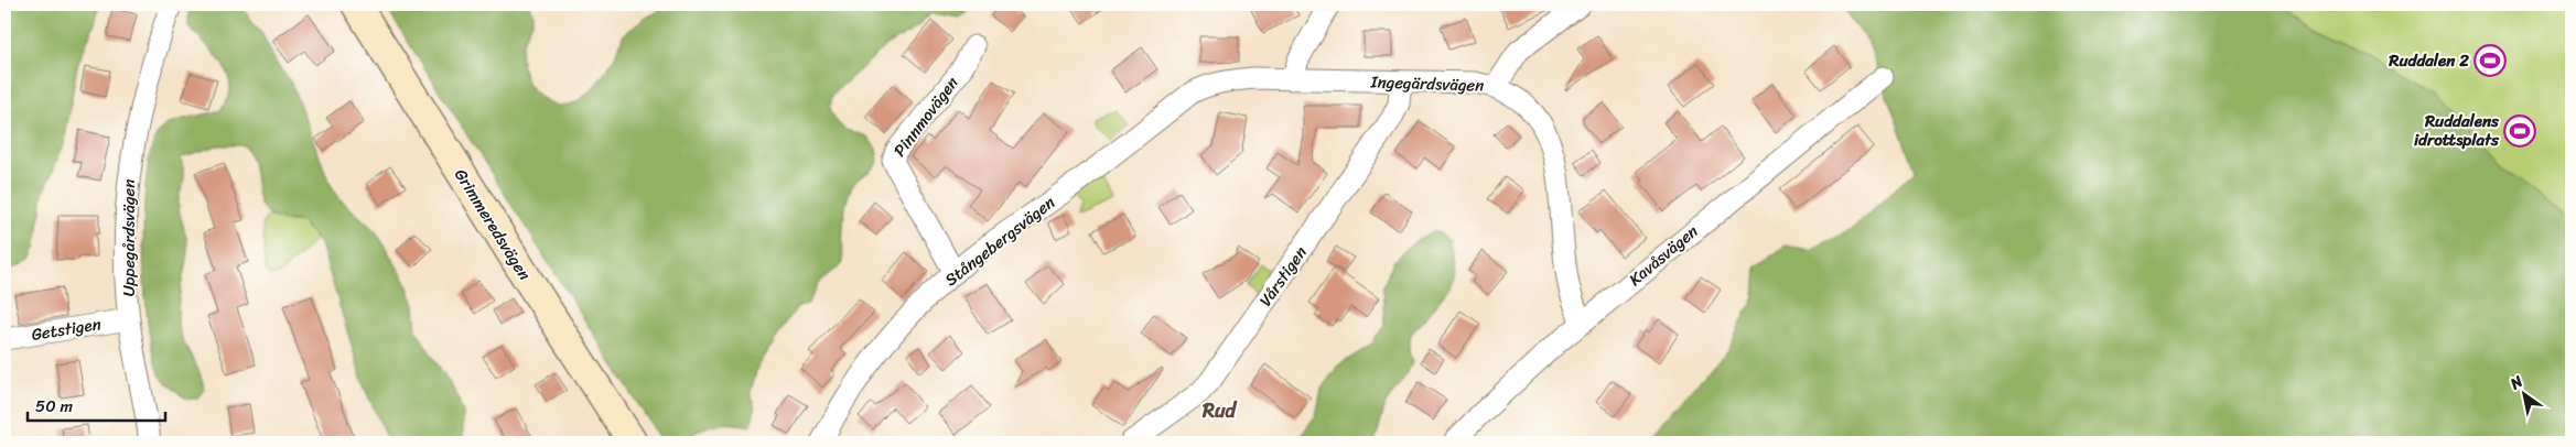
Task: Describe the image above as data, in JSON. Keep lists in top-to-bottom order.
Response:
{
  "streets": {
    "street": [
      "Ingegärdsvägen",
      "Pinnmovägen",
      "Grimmeredsvägen",
      "Uppegårdsvägen",
      "Stångebergsvägen",
      "Kavåsvägen",
      "Vårstigen",
      "Getstigen"
    ]
  },
  "crossings": [
    ["Ingegärdsvägen", "Stångebergsvägen"],
    ["Ingegärdsvägen", "Kavåsvägen"],
    ["Ingegärdsvägen", "Vårstigen"],
    ["Pinnmovägen", "Stångebergsvägen"],
    ["Uppegårdsvägen", "Getstigen"]
  ],
  "districts": ["Rud"],
  "places": {
    "sports": ["Ruddalen 2", "Ruddalens idrottsplats"]
  },
  "scale_bar": "50 m",
  "north": "top left"
}
